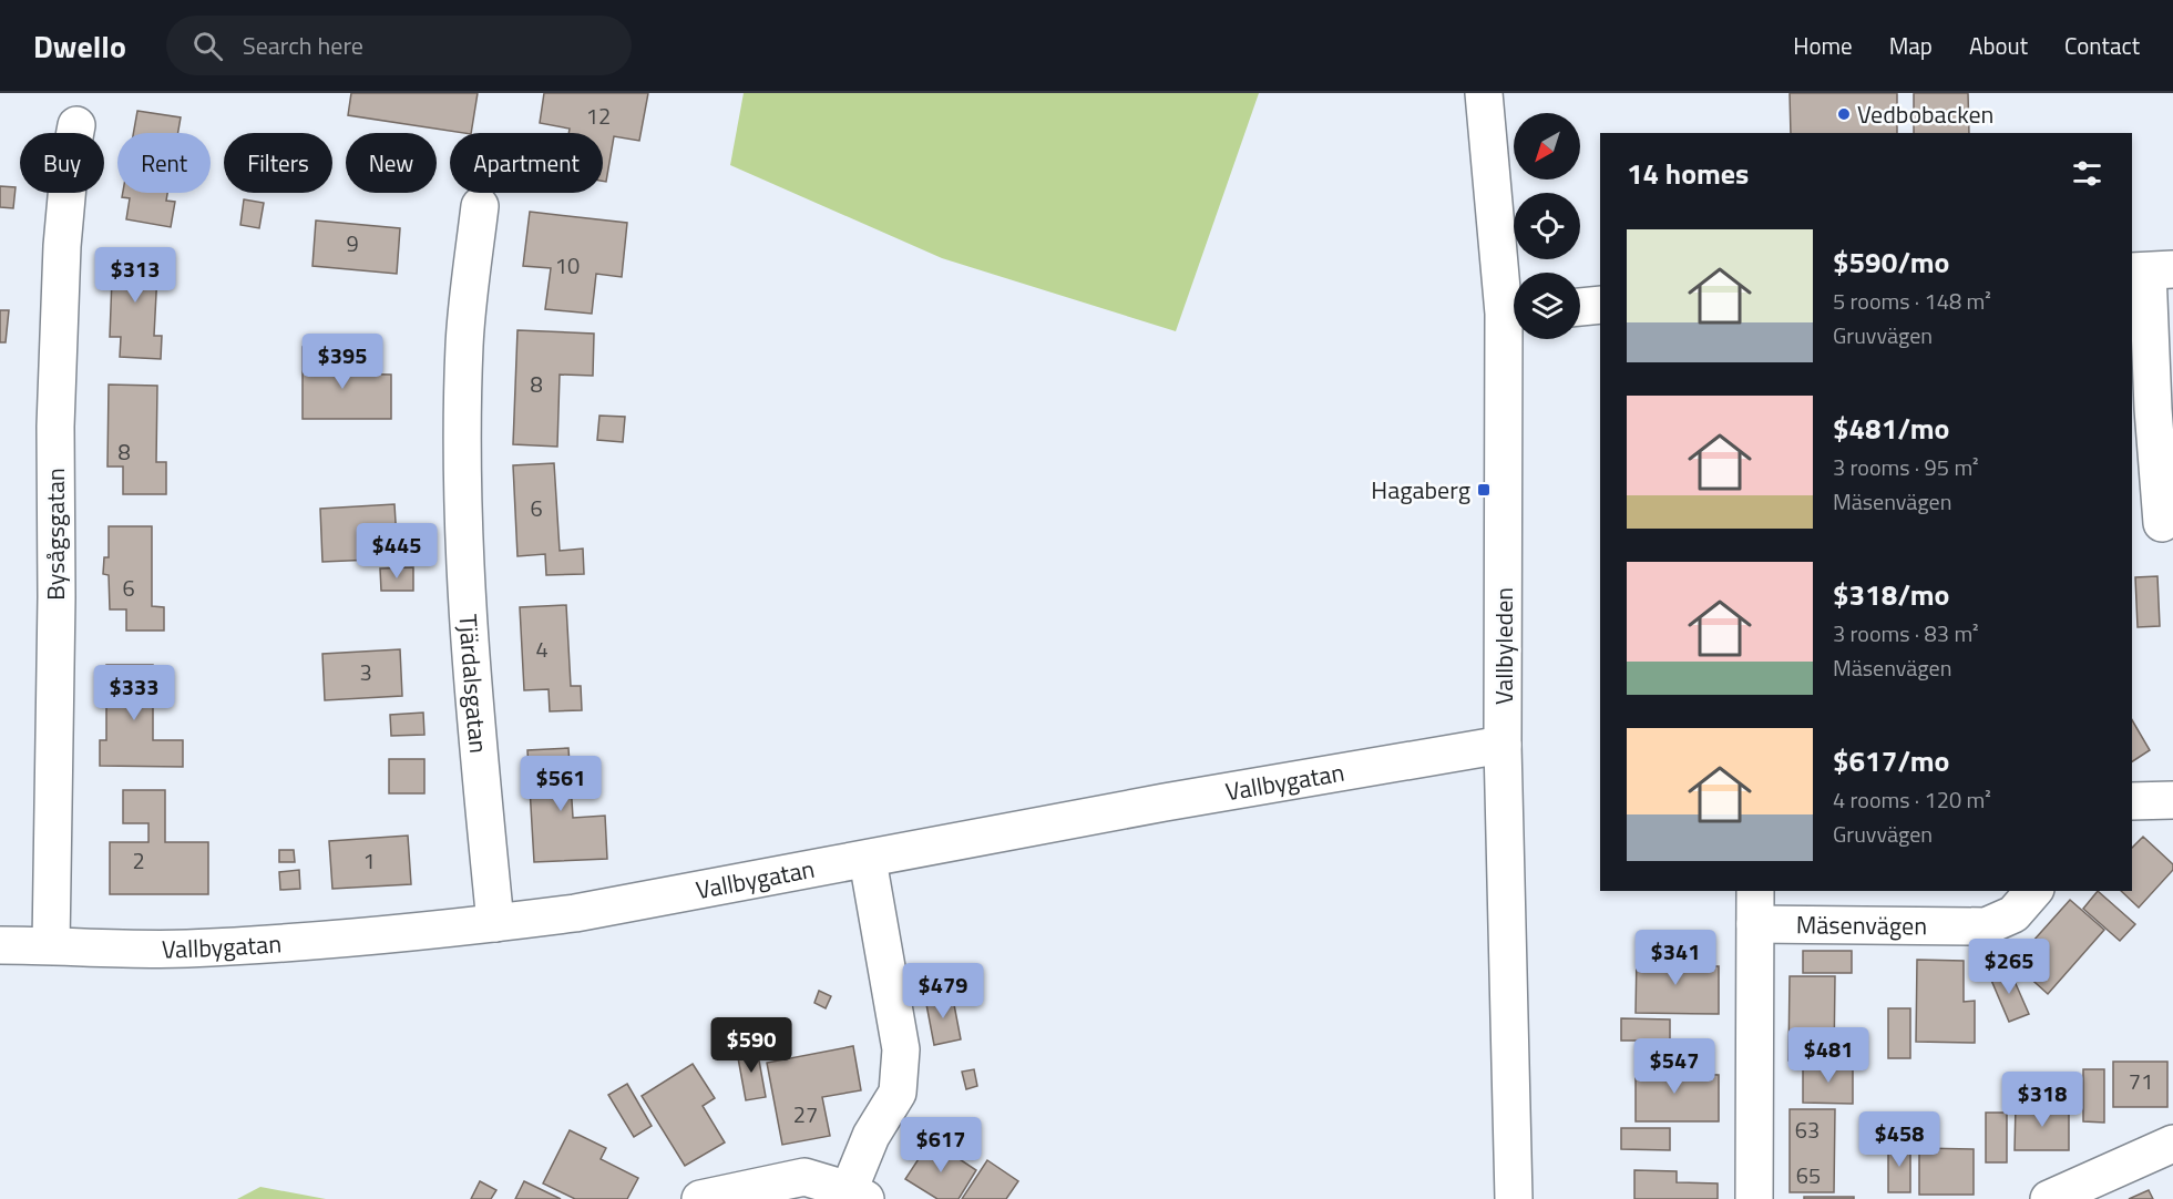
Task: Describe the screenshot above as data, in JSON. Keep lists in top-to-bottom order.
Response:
{
  "streets": {
    "street": [
      "Bysågsgatan",
      "Vallbyleden",
      "Tjärdalsgatan",
      "Vallbygatan",
      "Mäsenvägen"
    ]
  },
  "crossings": [
    ["Bysågsgatan", "Vallbygatan"],
    ["Vallbyleden", "Vallbygatan"],
    ["Tjärdalsgatan", "Vallbygatan"]
  ],
  "places": {
    "other": ["Vedbobacken"],
    "transit": ["Hagaberg"]
  },
  "house_numbers": [
    "12",
    "9",
    "10",
    "8",
    "8",
    "6",
    "6",
    "4",
    "3",
    "2",
    "1",
    "71",
    "27",
    "63",
    "65"
  ],
  "north": "bottom left",
  "page": {
    "header": "Dwello",
    "search": "Search here",
    "nav": [
      "Home",
      "Map",
      "About",
      "Contact"
    ],
    "chip": [
      "Buy",
      "Rent",
      "Filters",
      "New",
      "Apartment"
    ],
    "heading": "14 homes",
    "list": [
      {
        "name": "$590/mo",
        "note": "5 rooms · 148 m² · Gruvvägen"
      },
      {
        "name": "$481/mo",
        "note": "3 rooms · 95 m² · Mäsenvägen"
      },
      {
        "name": "$318/mo",
        "note": "3 rooms · 83 m² · Mäsenvägen"
      },
      {
        "name": "$617/mo",
        "note": "4 rooms · 120 m² · Gruvvägen"
      }
    ],
    "price": [
      "$313",
      "$395",
      "$445",
      "$333",
      "$561",
      "$341",
      "$265",
      "$479",
      "$590",
      "$481",
      "$547",
      "$318",
      "$458",
      "$617"
    ]
  }
}
